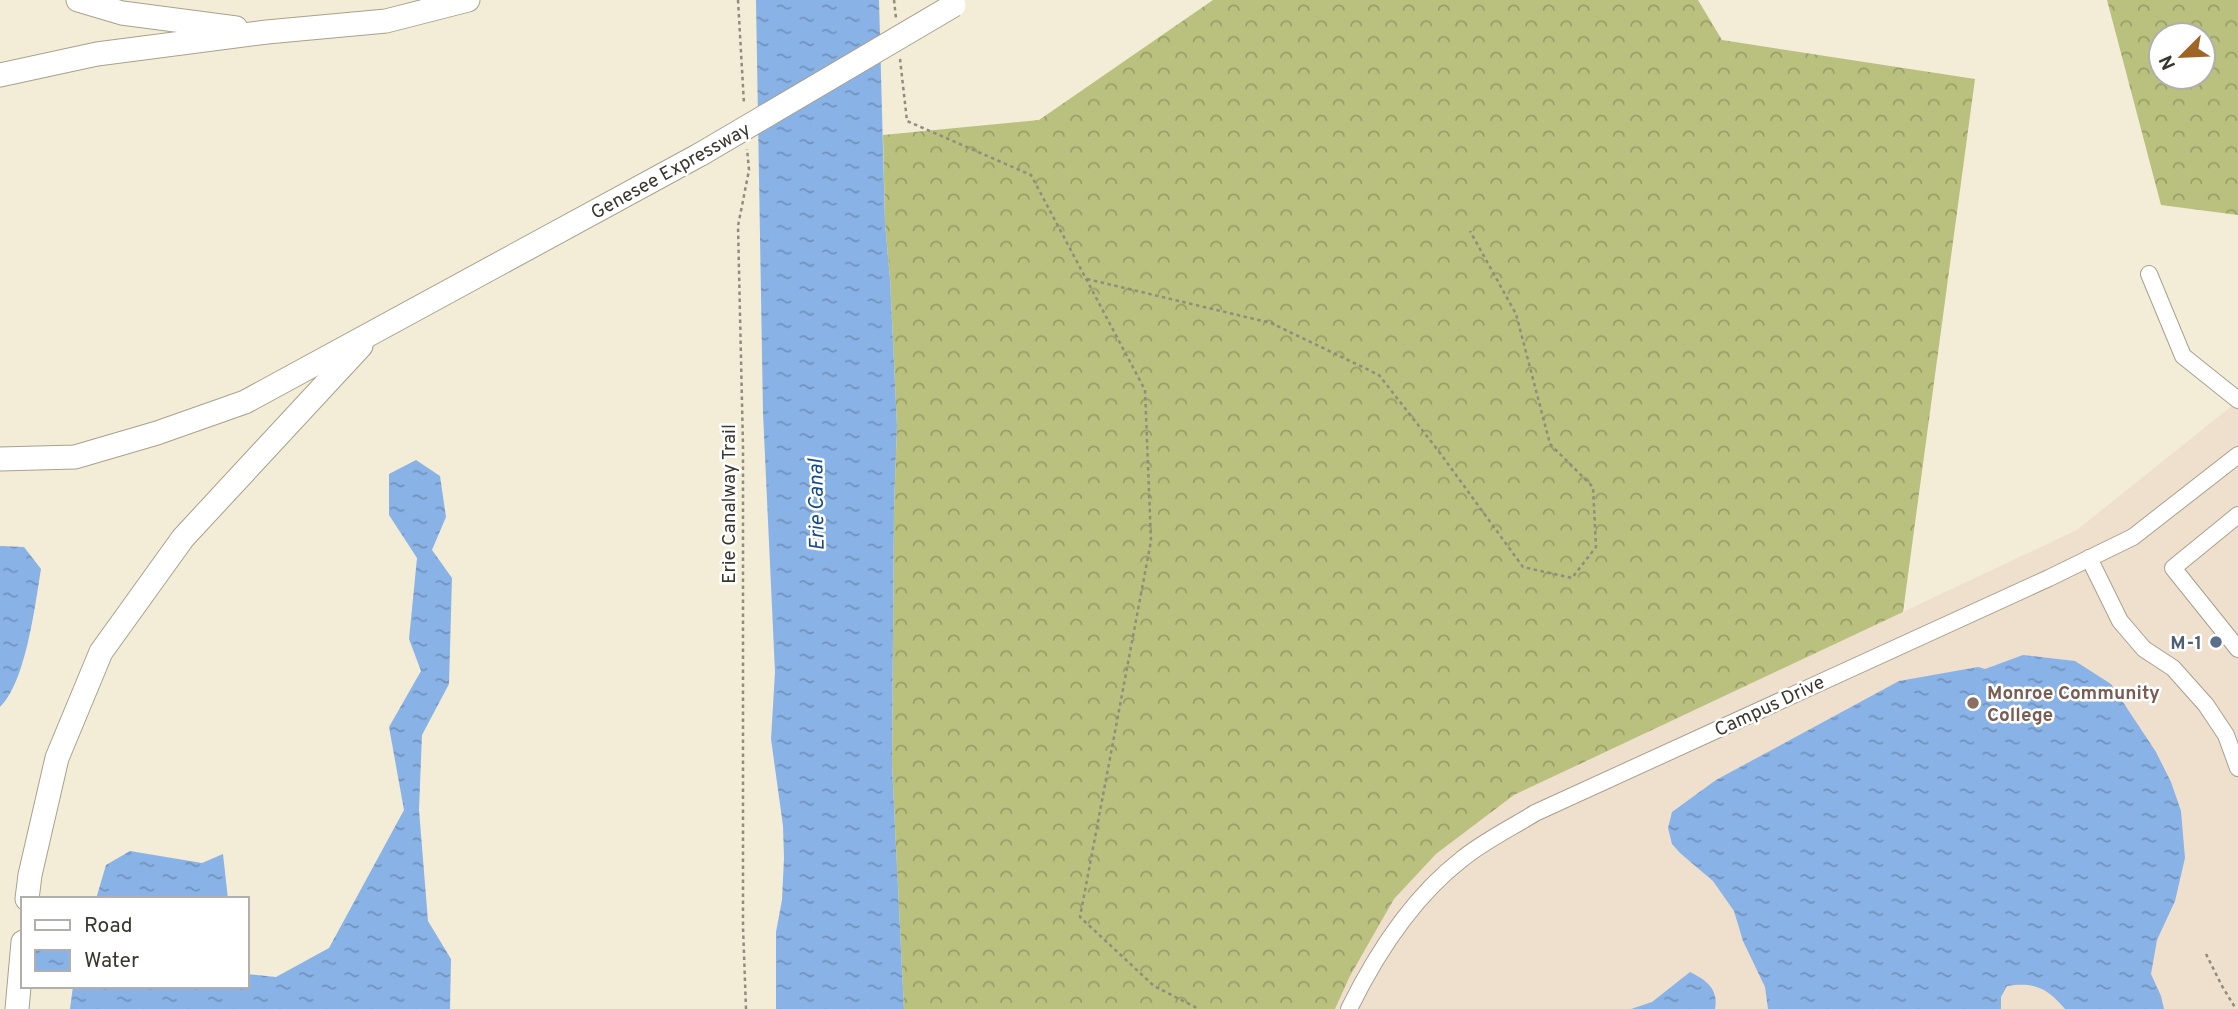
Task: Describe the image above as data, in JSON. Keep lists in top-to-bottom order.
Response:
{
  "streets": {
    "highway": ["Genesee Expressway"],
    "street": ["Campus Drive"],
    "path": ["Erie Canalway Trail"]
  },
  "water": ["Erie Canal"],
  "places": ["M-1", "Monroe Community College"],
  "legend": ["Road", "Water"],
  "north": "bottom left"
}
